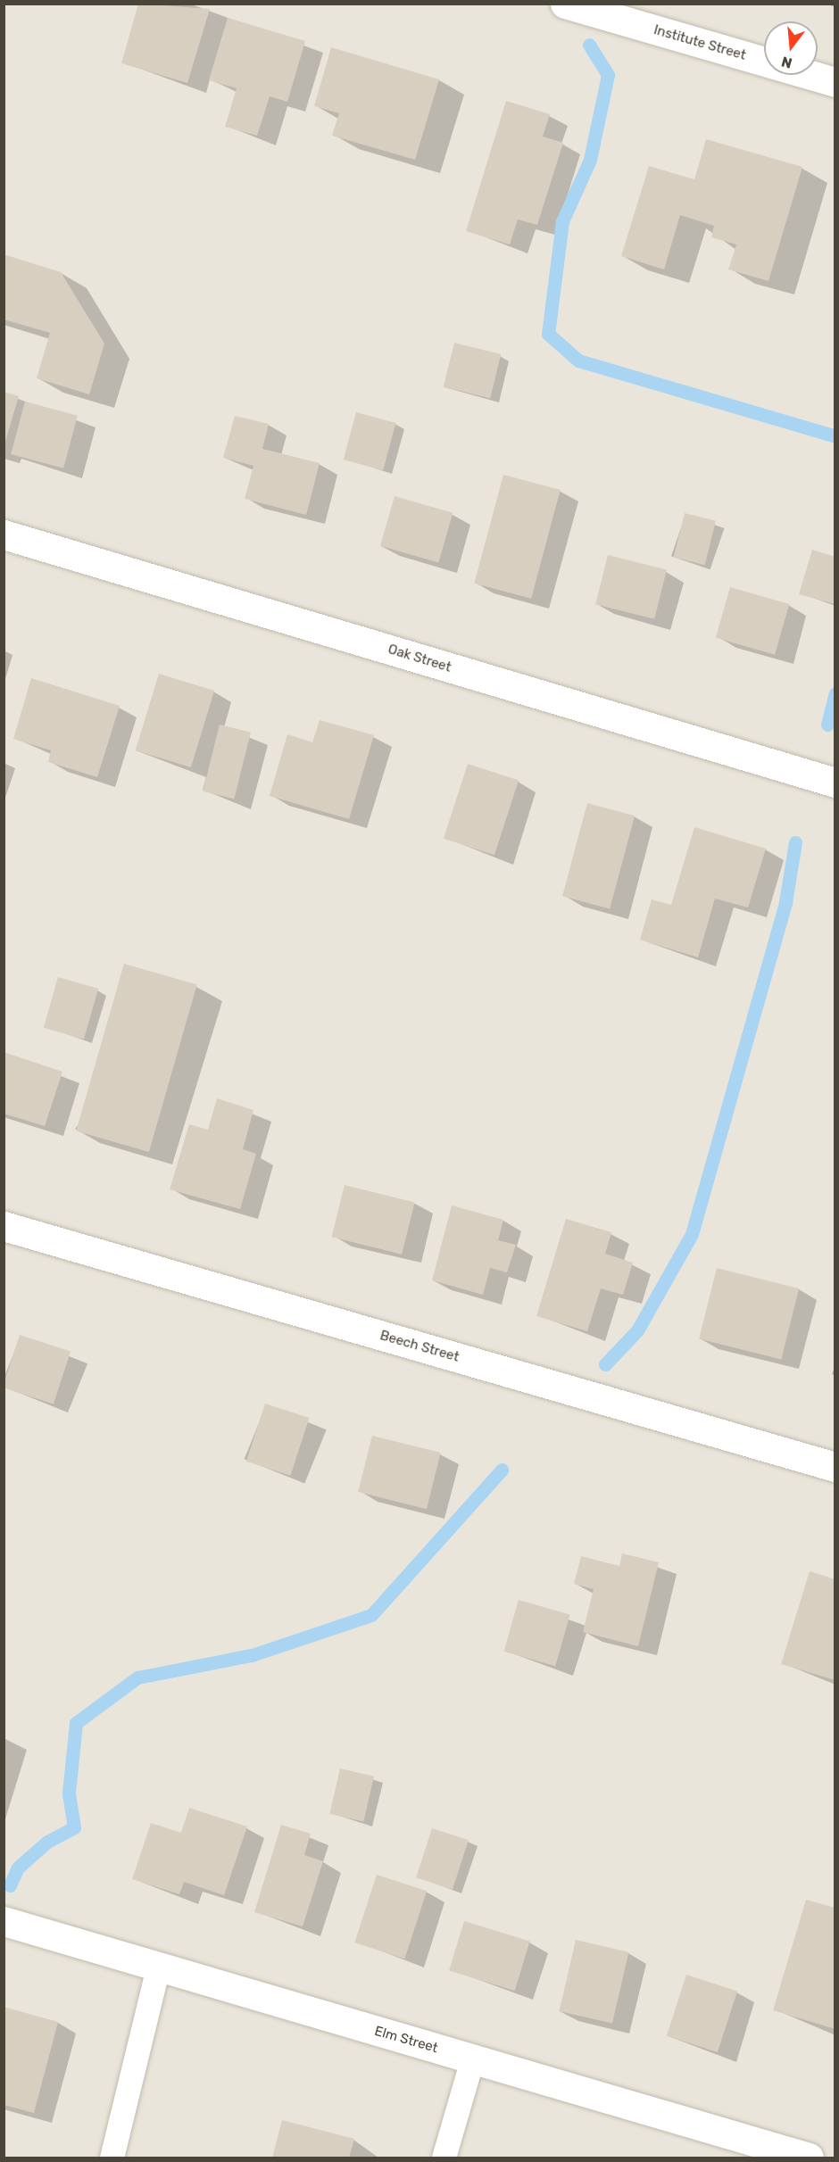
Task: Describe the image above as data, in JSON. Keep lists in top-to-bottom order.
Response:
{
  "streets": {
    "street": [
      "Institute Street",
      "Oak Street",
      "Beech Street",
      "Elm Street"
    ]
  },
  "north": "bottom"
}
